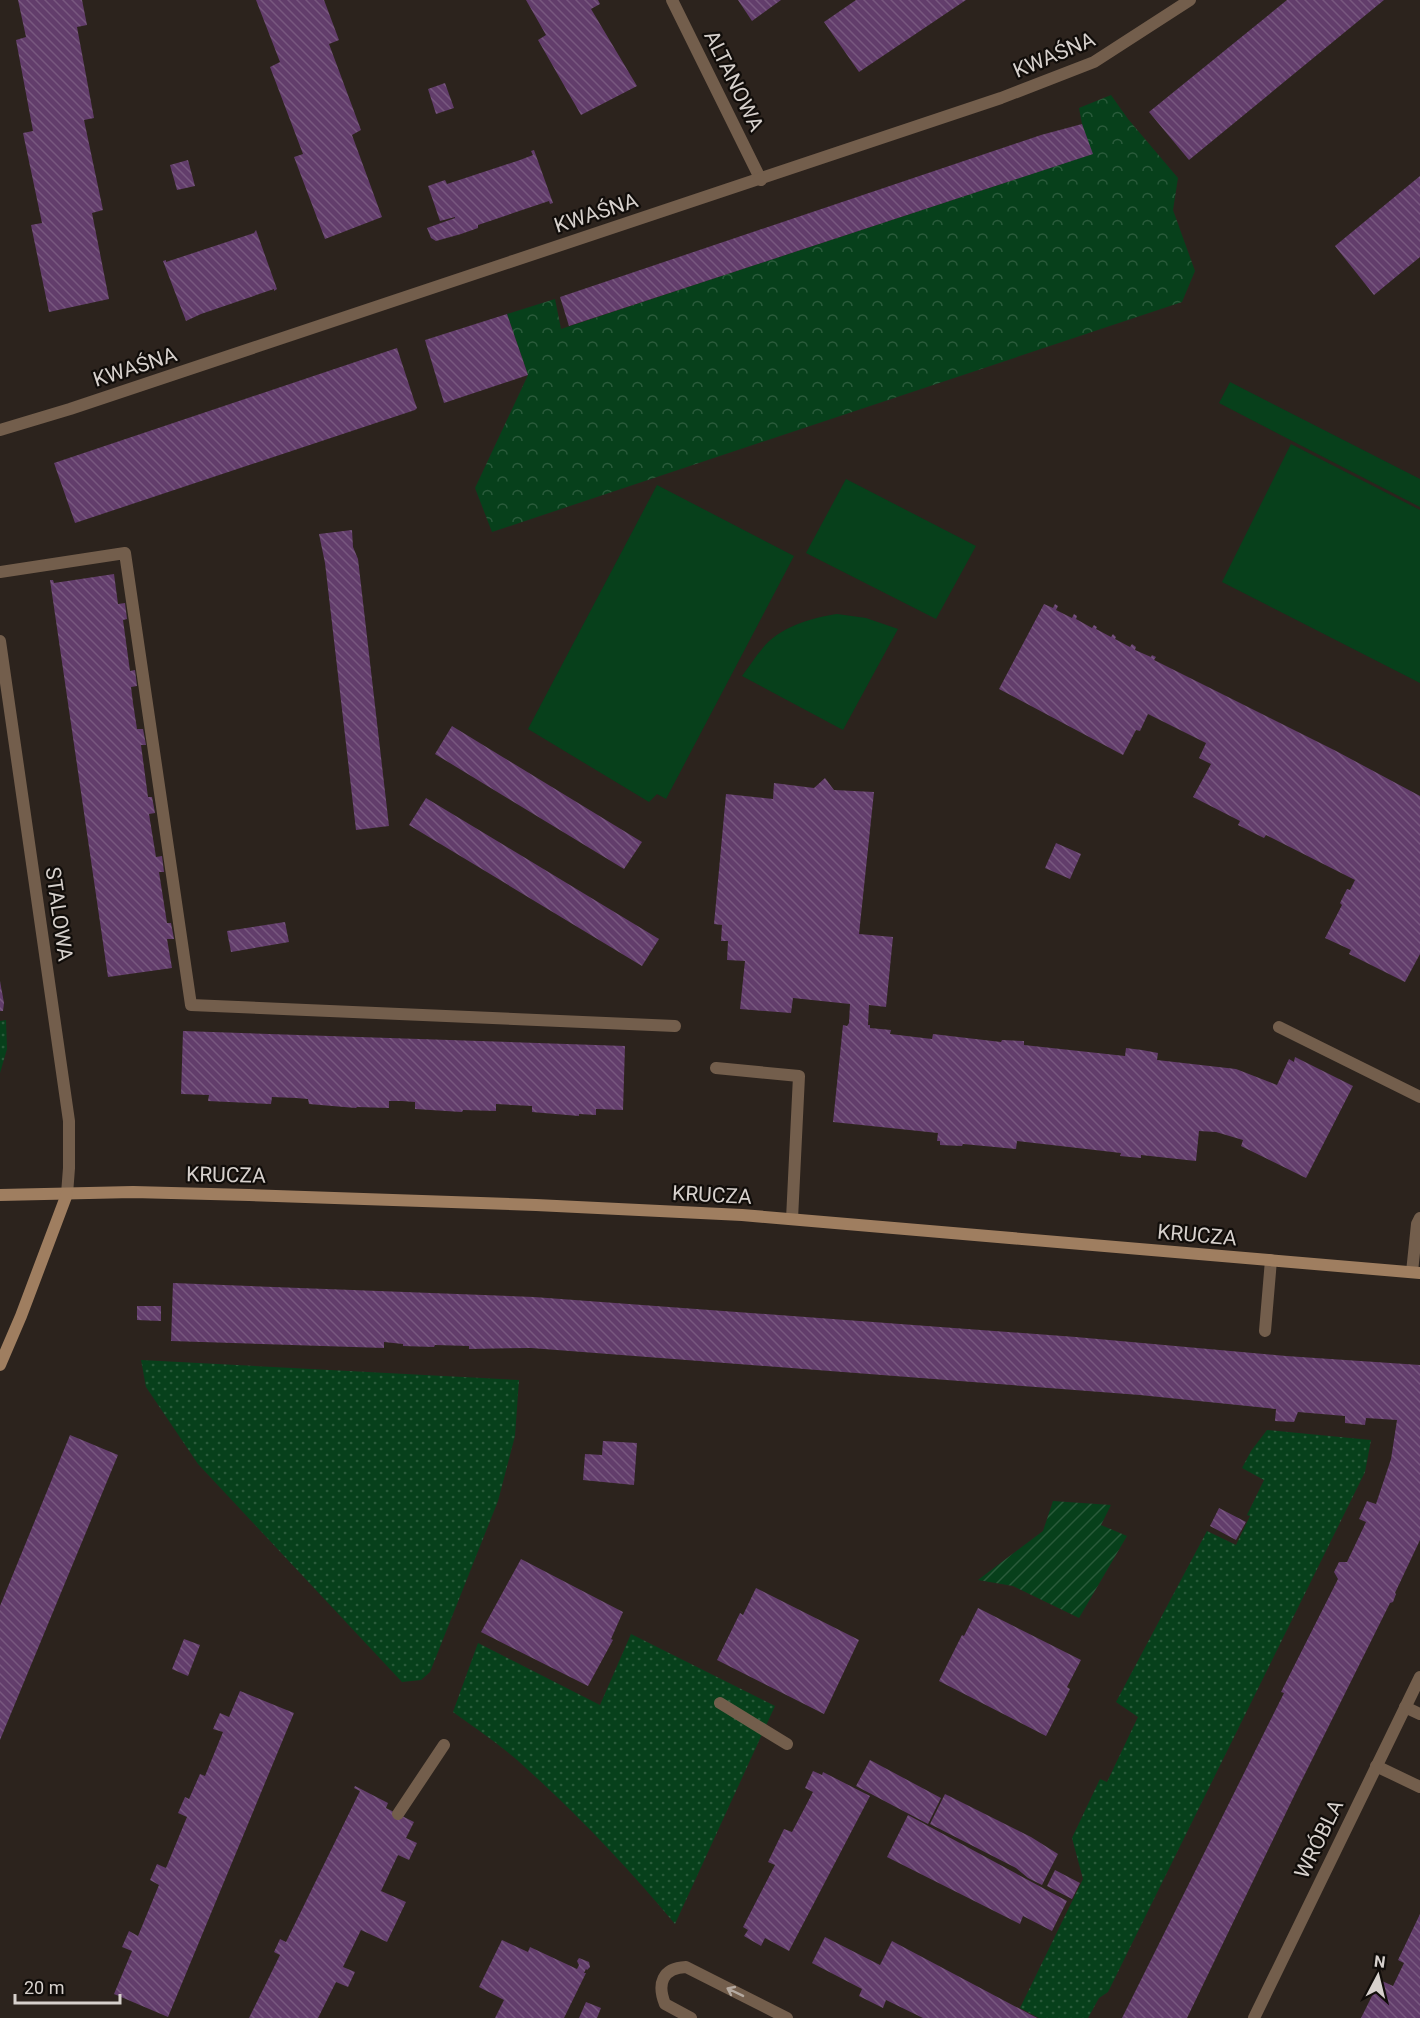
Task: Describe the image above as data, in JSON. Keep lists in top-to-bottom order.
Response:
{
  "streets": {
    "street": [
      "KWAŚNA",
      "ALTANOWA",
      "STALOWA",
      "KRUCZA",
      "WRÓBLA"
    ]
  },
  "crossings": [
    ["KWAŚNA", "ALTANOWA"],
    ["STALOWA", "KRUCZA"]
  ],
  "scale_bar": "20 m",
  "north": "top"
}
